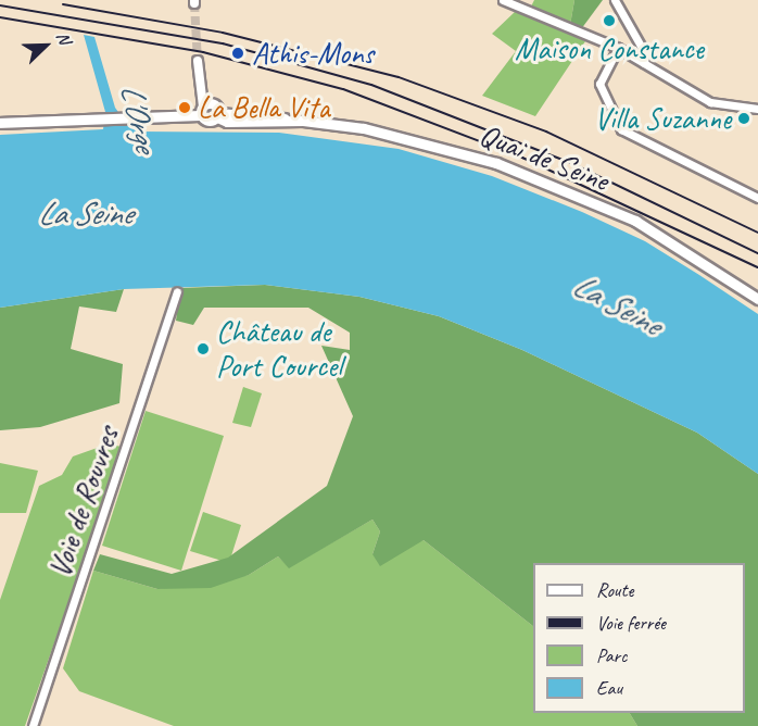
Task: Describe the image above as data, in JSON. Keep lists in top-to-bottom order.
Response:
{
  "streets": {
    "main road": ["Quai de Seine"],
    "street": ["Voie de Rouvres"]
  },
  "water": ["L'Orge", "La Seine"],
  "places": [
    "Maison Constance",
    "Athis-Mons",
    "La Bella Vita",
    "Villa Suzanne",
    "Château de Port Courcel"
  ],
  "legend": [
    "Route",
    "Voie ferrée",
    "Parc",
    "Eau"
  ],
  "north": "top right"
}
